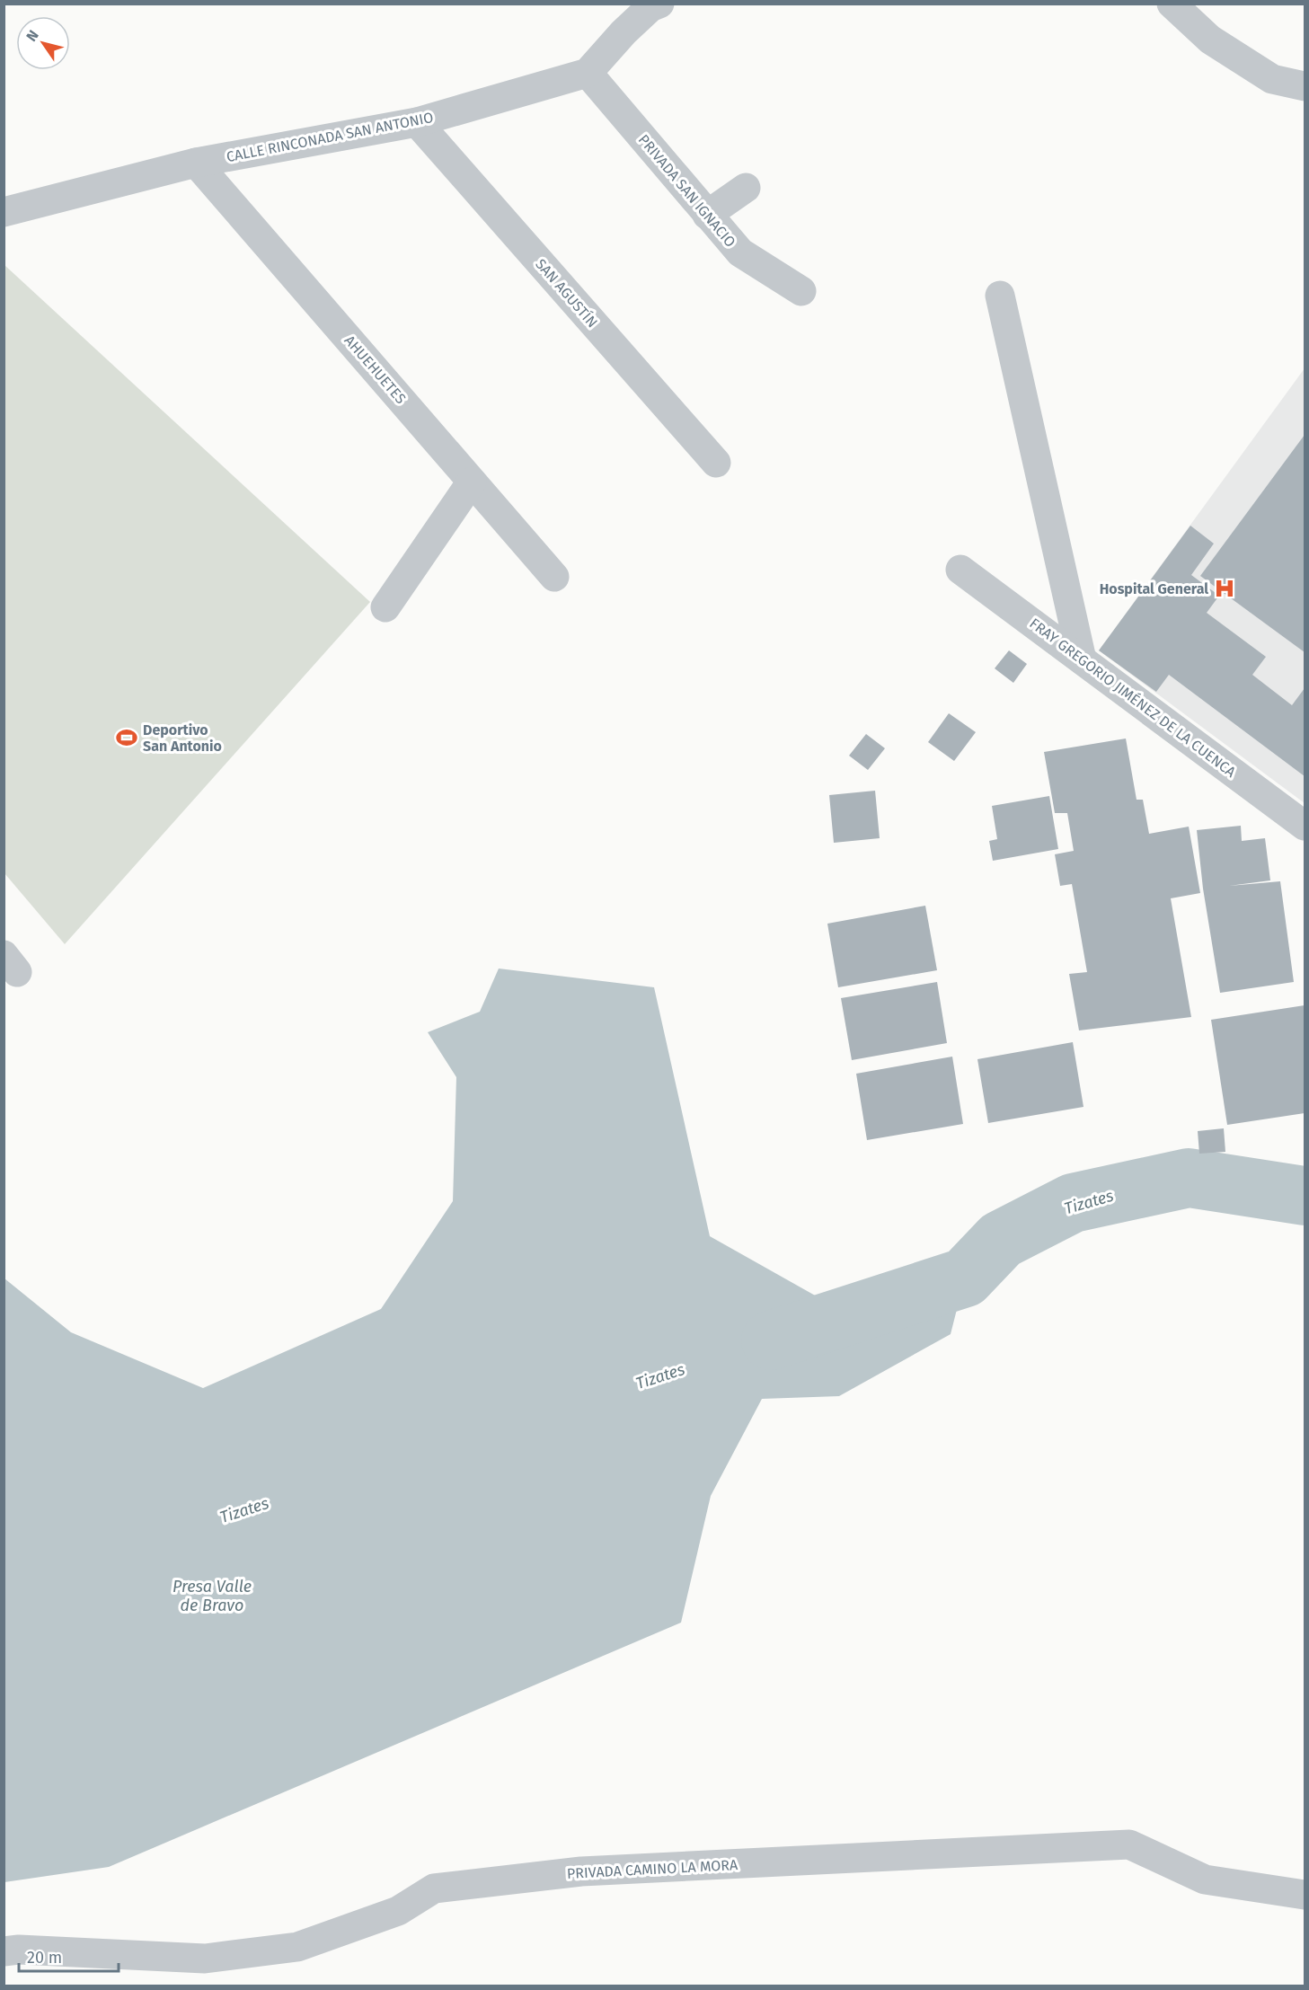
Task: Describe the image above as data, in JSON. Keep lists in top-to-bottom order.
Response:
{
  "streets": {
    "street": [
      "CALLE RINCONADA SAN ANTONIO",
      "PRIVADA SAN IGNACIO",
      "SAN AGUSTÍN",
      "AHUEHUETES",
      "FRAY GREGORIO JIMÉNEZ DE LA CUENCA",
      "PRIVADA CAMINO LA MORA"
    ]
  },
  "crossings": [
    ["CALLE RINCONADA SAN ANTONIO", "PRIVADA SAN IGNACIO"],
    ["CALLE RINCONADA SAN ANTONIO", "SAN AGUSTÍN"],
    ["CALLE RINCONADA SAN ANTONIO", "AHUEHUETES"]
  ],
  "water": ["Tizates", "Presa Valle de Bravo"],
  "places": {
    "hospital": ["Hospital General"],
    "sports": ["Deportivo San Antonio"]
  },
  "scale_bar": "20 m",
  "north": "top left"
}
